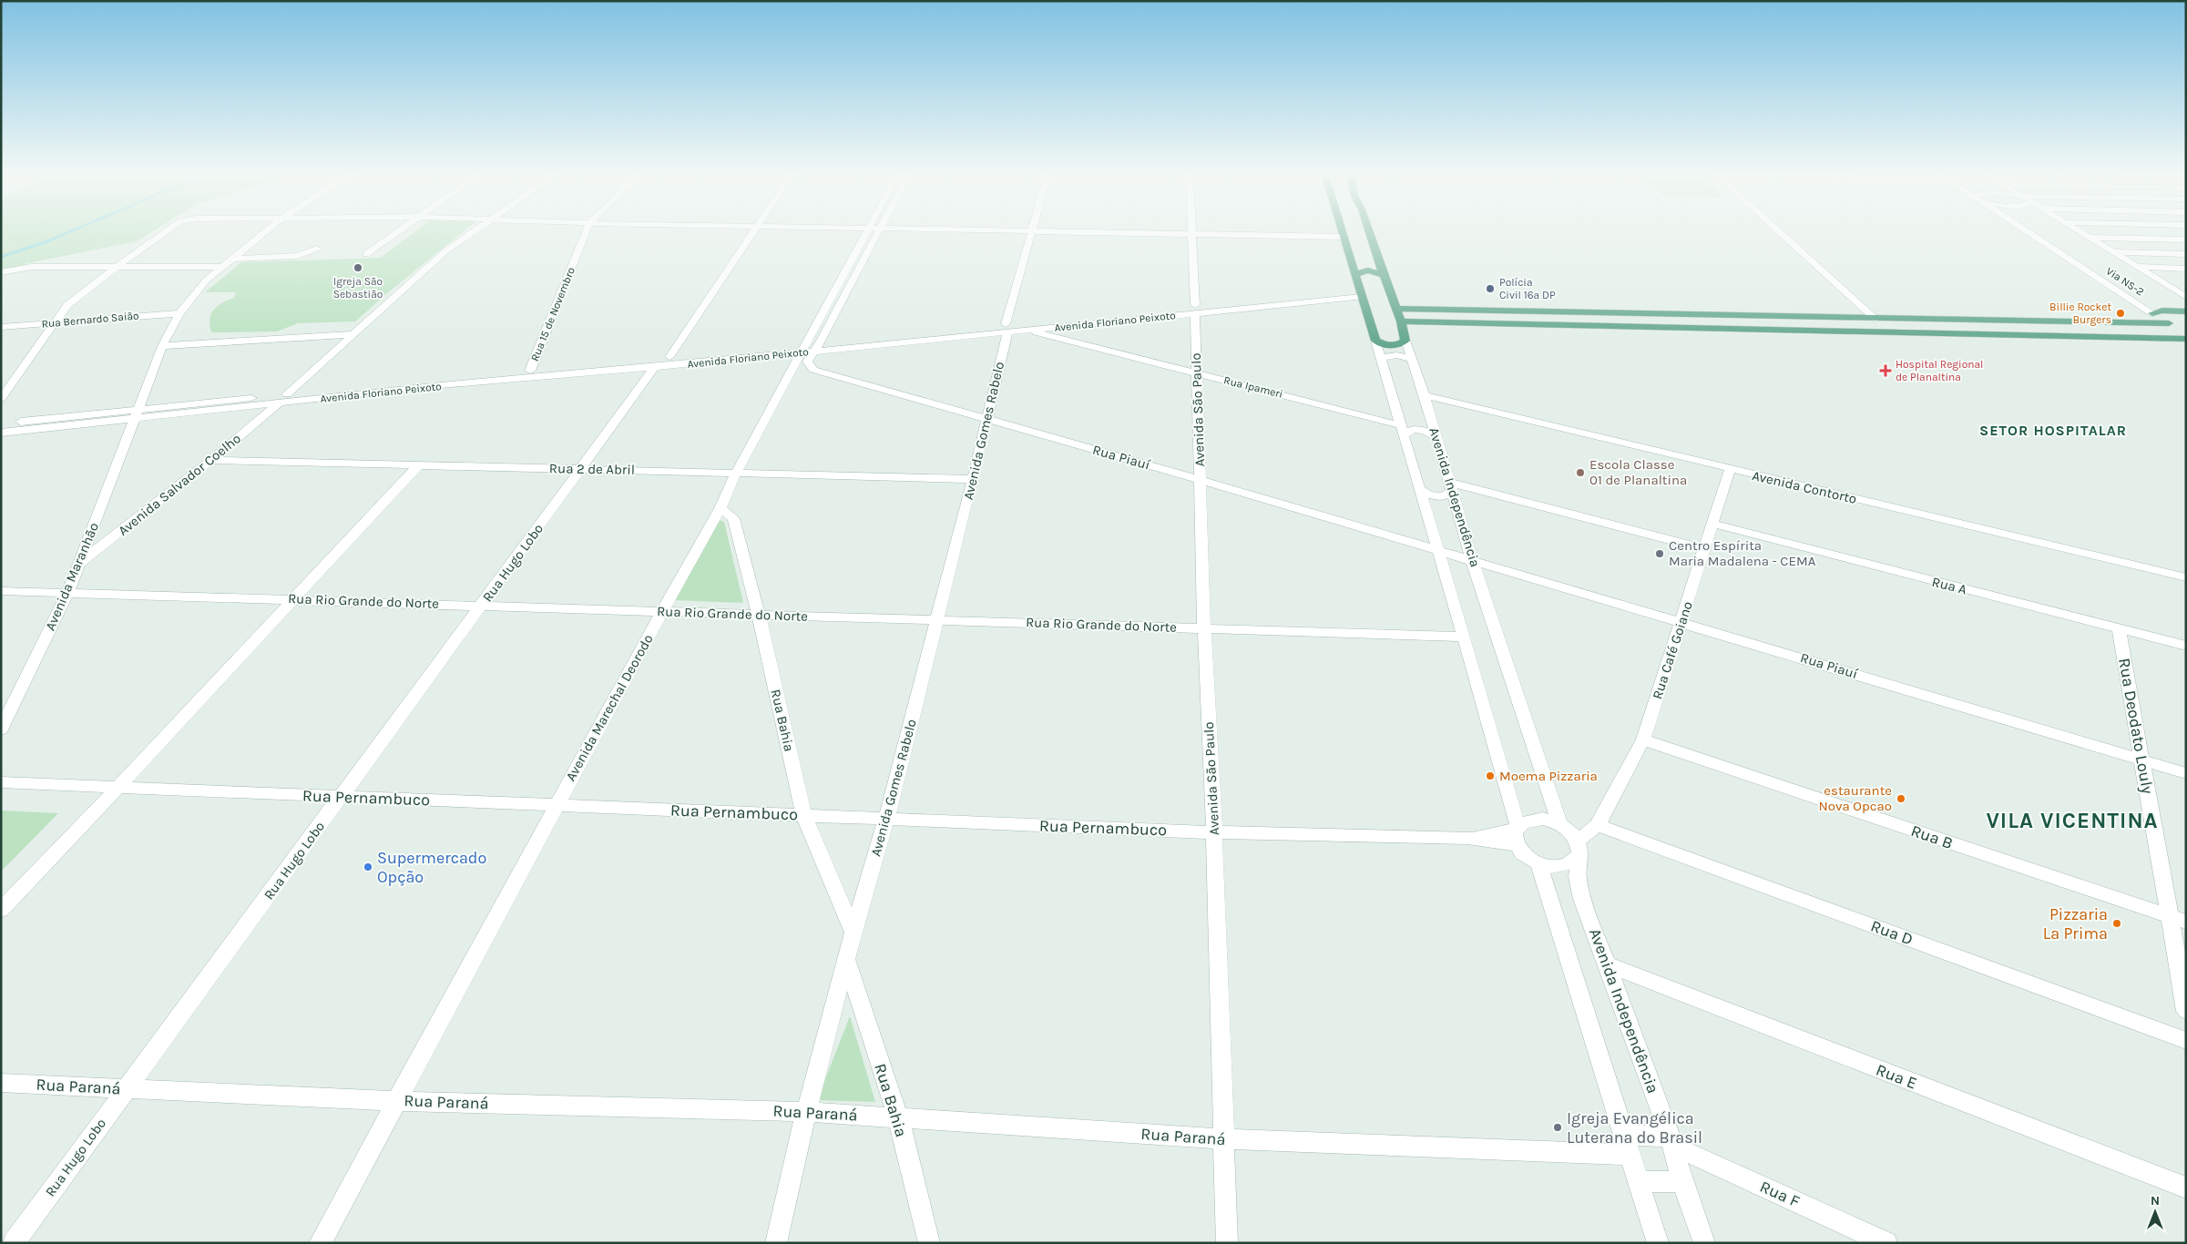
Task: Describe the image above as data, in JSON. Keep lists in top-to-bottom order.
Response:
{
  "streets": {
    "main road": ["Via NS-2", "Avenida Independência"],
    "street": [
      "Rua 15 de Novembro",
      "Rua Bernardo Saião",
      "Avenida Floriano Peixoto",
      "Rua Ipameri",
      "Avenida São Paulo",
      "Avenida Gomes Rabelo",
      "Rua Piauí",
      "Rua 2 de Abril",
      "Avenida Salvador Coelho",
      "Avenida Contorto",
      "Rua Hugo Lobo",
      "Avenida Maranhão",
      "Rua A",
      "Rua Rio Grande do Norte",
      "Rua Café Goiano",
      "Avenida Marechal Deorodo",
      "Rua Bahia",
      "Rua Deodato Louly",
      "Rua Pernambuco",
      "Rua B",
      "Rua D",
      "Rua E",
      "Rua Paraná",
      "Rua F"
    ]
  },
  "crossings": [
    ["Rua 15 de Novembro", "Avenida Floriano Peixoto"],
    ["Rua Bernardo Saião", "Avenida Maranhão"],
    ["Avenida Floriano Peixoto", "Rua Ipameri"],
    ["Avenida Floriano Peixoto", "Avenida São Paulo"],
    ["Avenida Floriano Peixoto", "Avenida Gomes Rabelo"],
    ["Avenida Floriano Peixoto", "Rua Piauí"],
    ["Avenida Floriano Peixoto", "Avenida Salvador Coelho"],
    ["Avenida Floriano Peixoto", "Rua Hugo Lobo"],
    ["Avenida Floriano Peixoto", "Avenida Maranhão"],
    ["Avenida Floriano Peixoto", "Avenida Marechal Deorodo"],
    ["Rua Ipameri", "Avenida São Paulo"],
    ["Avenida São Paulo", "Rua Piauí"],
    ["Avenida São Paulo", "Rua Rio Grande do Norte"],
    ["Avenida São Paulo", "Rua Pernambuco"],
    ["Avenida São Paulo", "Rua Paraná"],
    ["Avenida Gomes Rabelo", "Rua Piauí"],
    ["Avenida Gomes Rabelo", "Rua 2 de Abril"],
    ["Avenida Gomes Rabelo", "Rua Rio Grande do Norte"],
    ["Avenida Gomes Rabelo", "Rua Bahia"],
    ["Avenida Gomes Rabelo", "Rua Pernambuco"],
    ["Avenida Gomes Rabelo", "Rua Paraná"],
    ["Rua Piauí", "Avenida Independência"],
    ["Rua Piauí", "Rua Café Goiano"],
    ["Rua Piauí", "Avenida Marechal Deorodo"],
    ["Rua Piauí", "Rua Deodato Louly"],
    ["Rua 2 de Abril", "Avenida Salvador Coelho"],
    ["Rua 2 de Abril", "Rua Hugo Lobo"],
    ["Rua 2 de Abril", "Avenida Marechal Deorodo"],
    ["Avenida Salvador Coelho", "Avenida Maranhão"],
    ["Avenida Contorto", "Avenida Independência"],
    ["Avenida Contorto", "Rua Café Goiano"],
    ["Avenida Independência", "Rua Pernambuco"],
    ["Avenida Independência", "Rua E"],
    ["Avenida Independência", "Rua F"],
    ["Rua Hugo Lobo", "Rua Rio Grande do Norte"],
    ["Rua Hugo Lobo", "Rua Pernambuco"],
    ["Rua Hugo Lobo", "Rua Paraná"],
    ["Avenida Maranhão", "Rua Rio Grande do Norte"],
    ["Rua A", "Rua Café Goiano"],
    ["Rua A", "Rua Deodato Louly"],
    ["Rua Rio Grande do Norte", "Avenida Marechal Deorodo"],
    ["Rua Rio Grande do Norte", "Rua Bahia"],
    ["Rua Café Goiano", "Rua B"],
    ["Rua Café Goiano", "Rua D"],
    ["Avenida Marechal Deorodo", "Rua Bahia"],
    ["Avenida Marechal Deorodo", "Rua Pernambuco"],
    ["Avenida Marechal Deorodo", "Rua Paraná"],
    ["Rua Bahia", "Rua Pernambuco"],
    ["Rua Bahia", "Rua Paraná"],
    ["Rua Deodato Louly", "Rua B"]
  ],
  "districts": ["SETOR HOSPITALAR", "VILA VICENTINA"],
  "places": {
    "other": [
      "Igreja São Sebastião",
      "Polícia Civil 16a DP",
      "Billie Rocket Burgers",
      "Escola Classe 01 de Planaltina",
      "Centro Espírita Maria Madalena - CEMA",
      "Moema Pizzaria",
      "estaurante Nova Opcao",
      "Supermercado Opção",
      "Pizzaria La Prima",
      "Igreja Evangélica Luterana do Brasil"
    ],
    "health": ["Hospital Regional de Planaltina"]
  },
  "north": "top"
}
